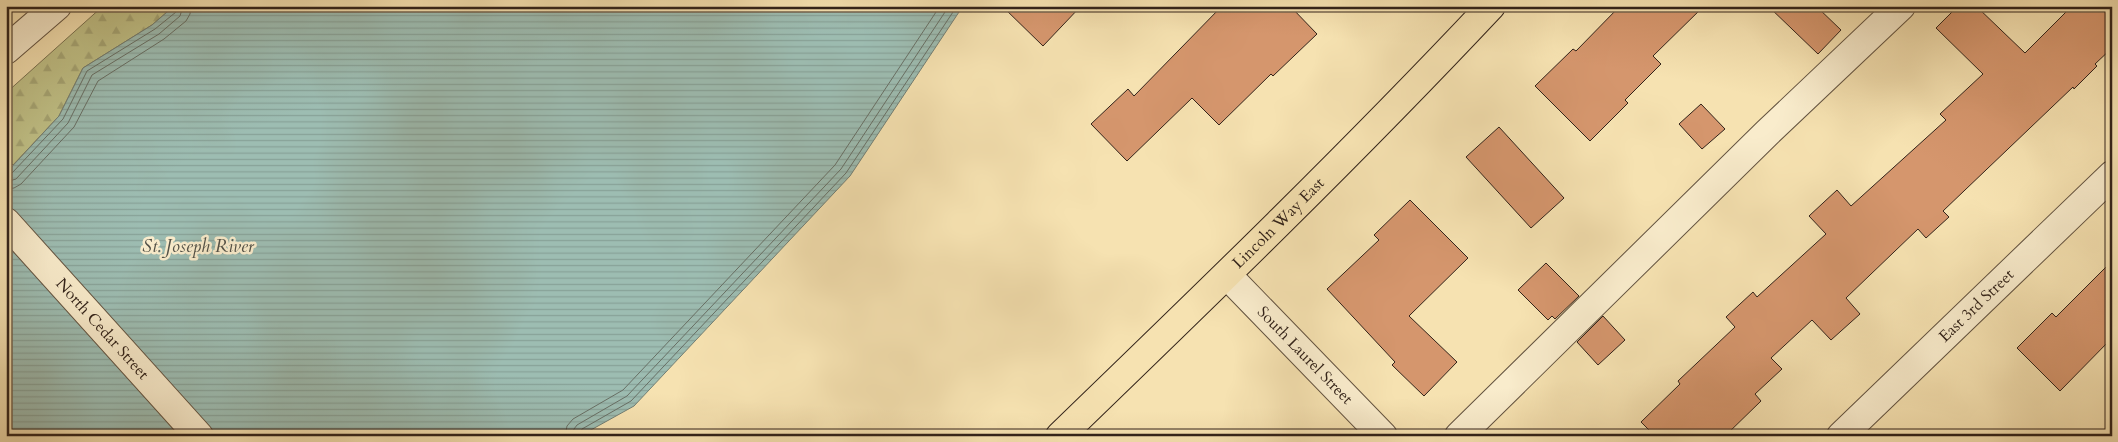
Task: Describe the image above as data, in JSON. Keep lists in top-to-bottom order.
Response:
{
  "streets": {
    "main road": ["Lincoln Way East"],
    "street": ["East 3rd Street", "North Cedar Street", "South Laurel Street"]
  },
  "crossings": [
    ["Lincoln Way East", "South Laurel Street"]
  ],
  "water": ["St. Joseph River"]
}
